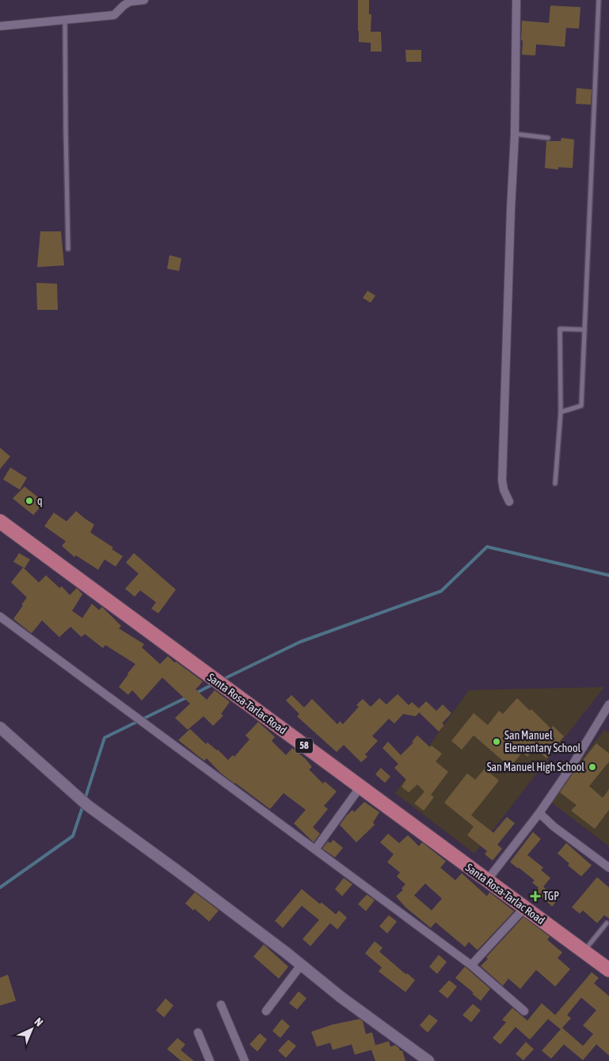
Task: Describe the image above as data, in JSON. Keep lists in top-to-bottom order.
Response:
{
  "streets": {
    "highway": ["Santa Rosa-Tarlac Road", "58"]
  },
  "places": {
    "other": ["q", "San Manuel Elementary School", "San Manuel High School"],
    "health": ["TGP"]
  },
  "north": "top right"
}
